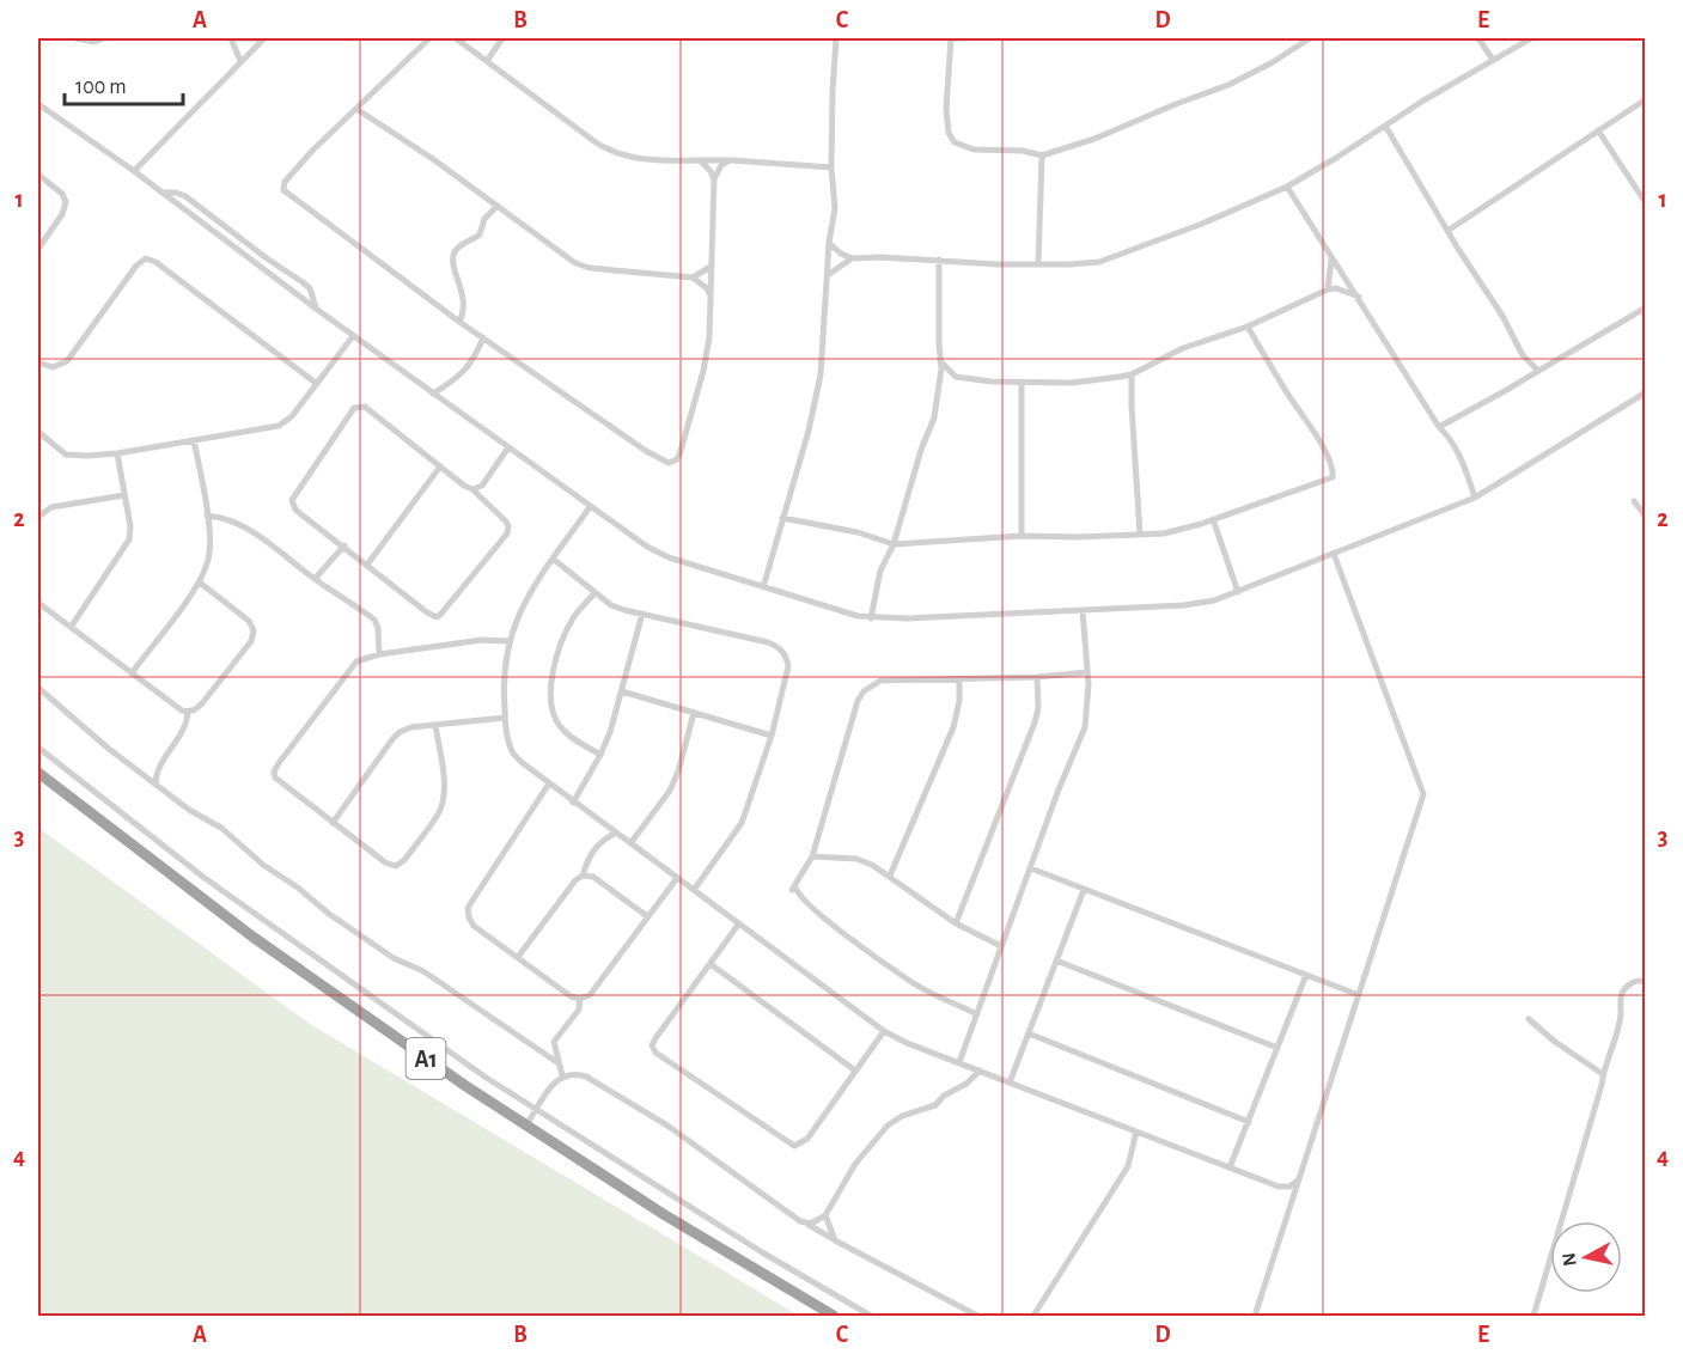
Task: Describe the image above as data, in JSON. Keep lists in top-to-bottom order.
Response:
{
  "streets": {
    "highway": ["A1"]
  },
  "scale_bar": "100 m",
  "north": "left",
  "grid": {
    "columns": [
      "A",
      "B",
      "C",
      "D",
      "E"
    ],
    "rows": [
      "1",
      "2",
      "3",
      "4"
    ]
  }
}
